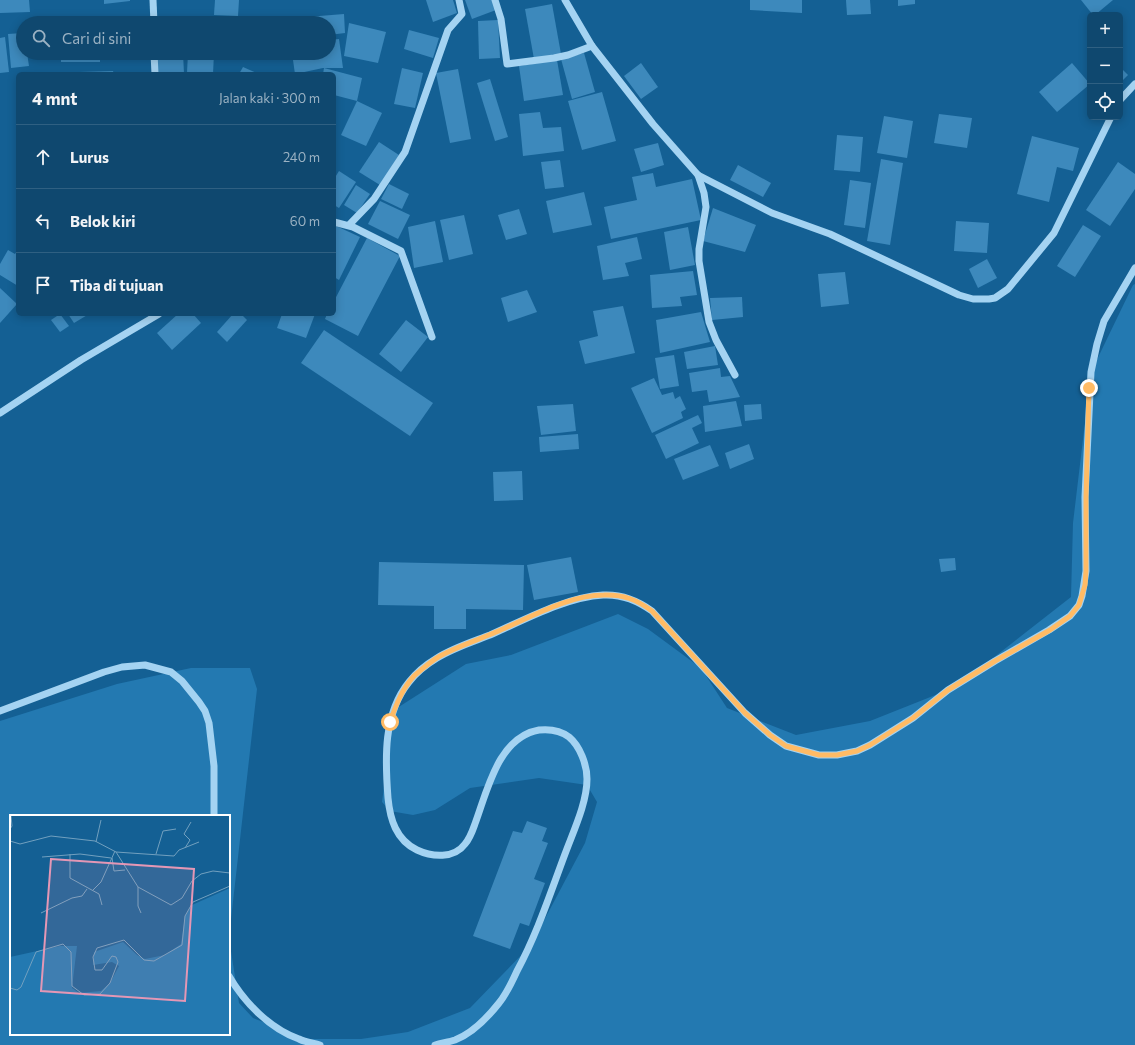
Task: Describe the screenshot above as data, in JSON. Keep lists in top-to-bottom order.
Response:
{
  "page": {
    "map_buttons": ["+", "−"],
    "search": "Cari di sini",
    "heading": ["4 mnt", "Jalan kaki · 300 m"],
    "list": [
      ["Lurus", "240 m"],
      ["Belok kiri", "60 m"],
      "Tiba di tujuan"
    ]
  }
}
